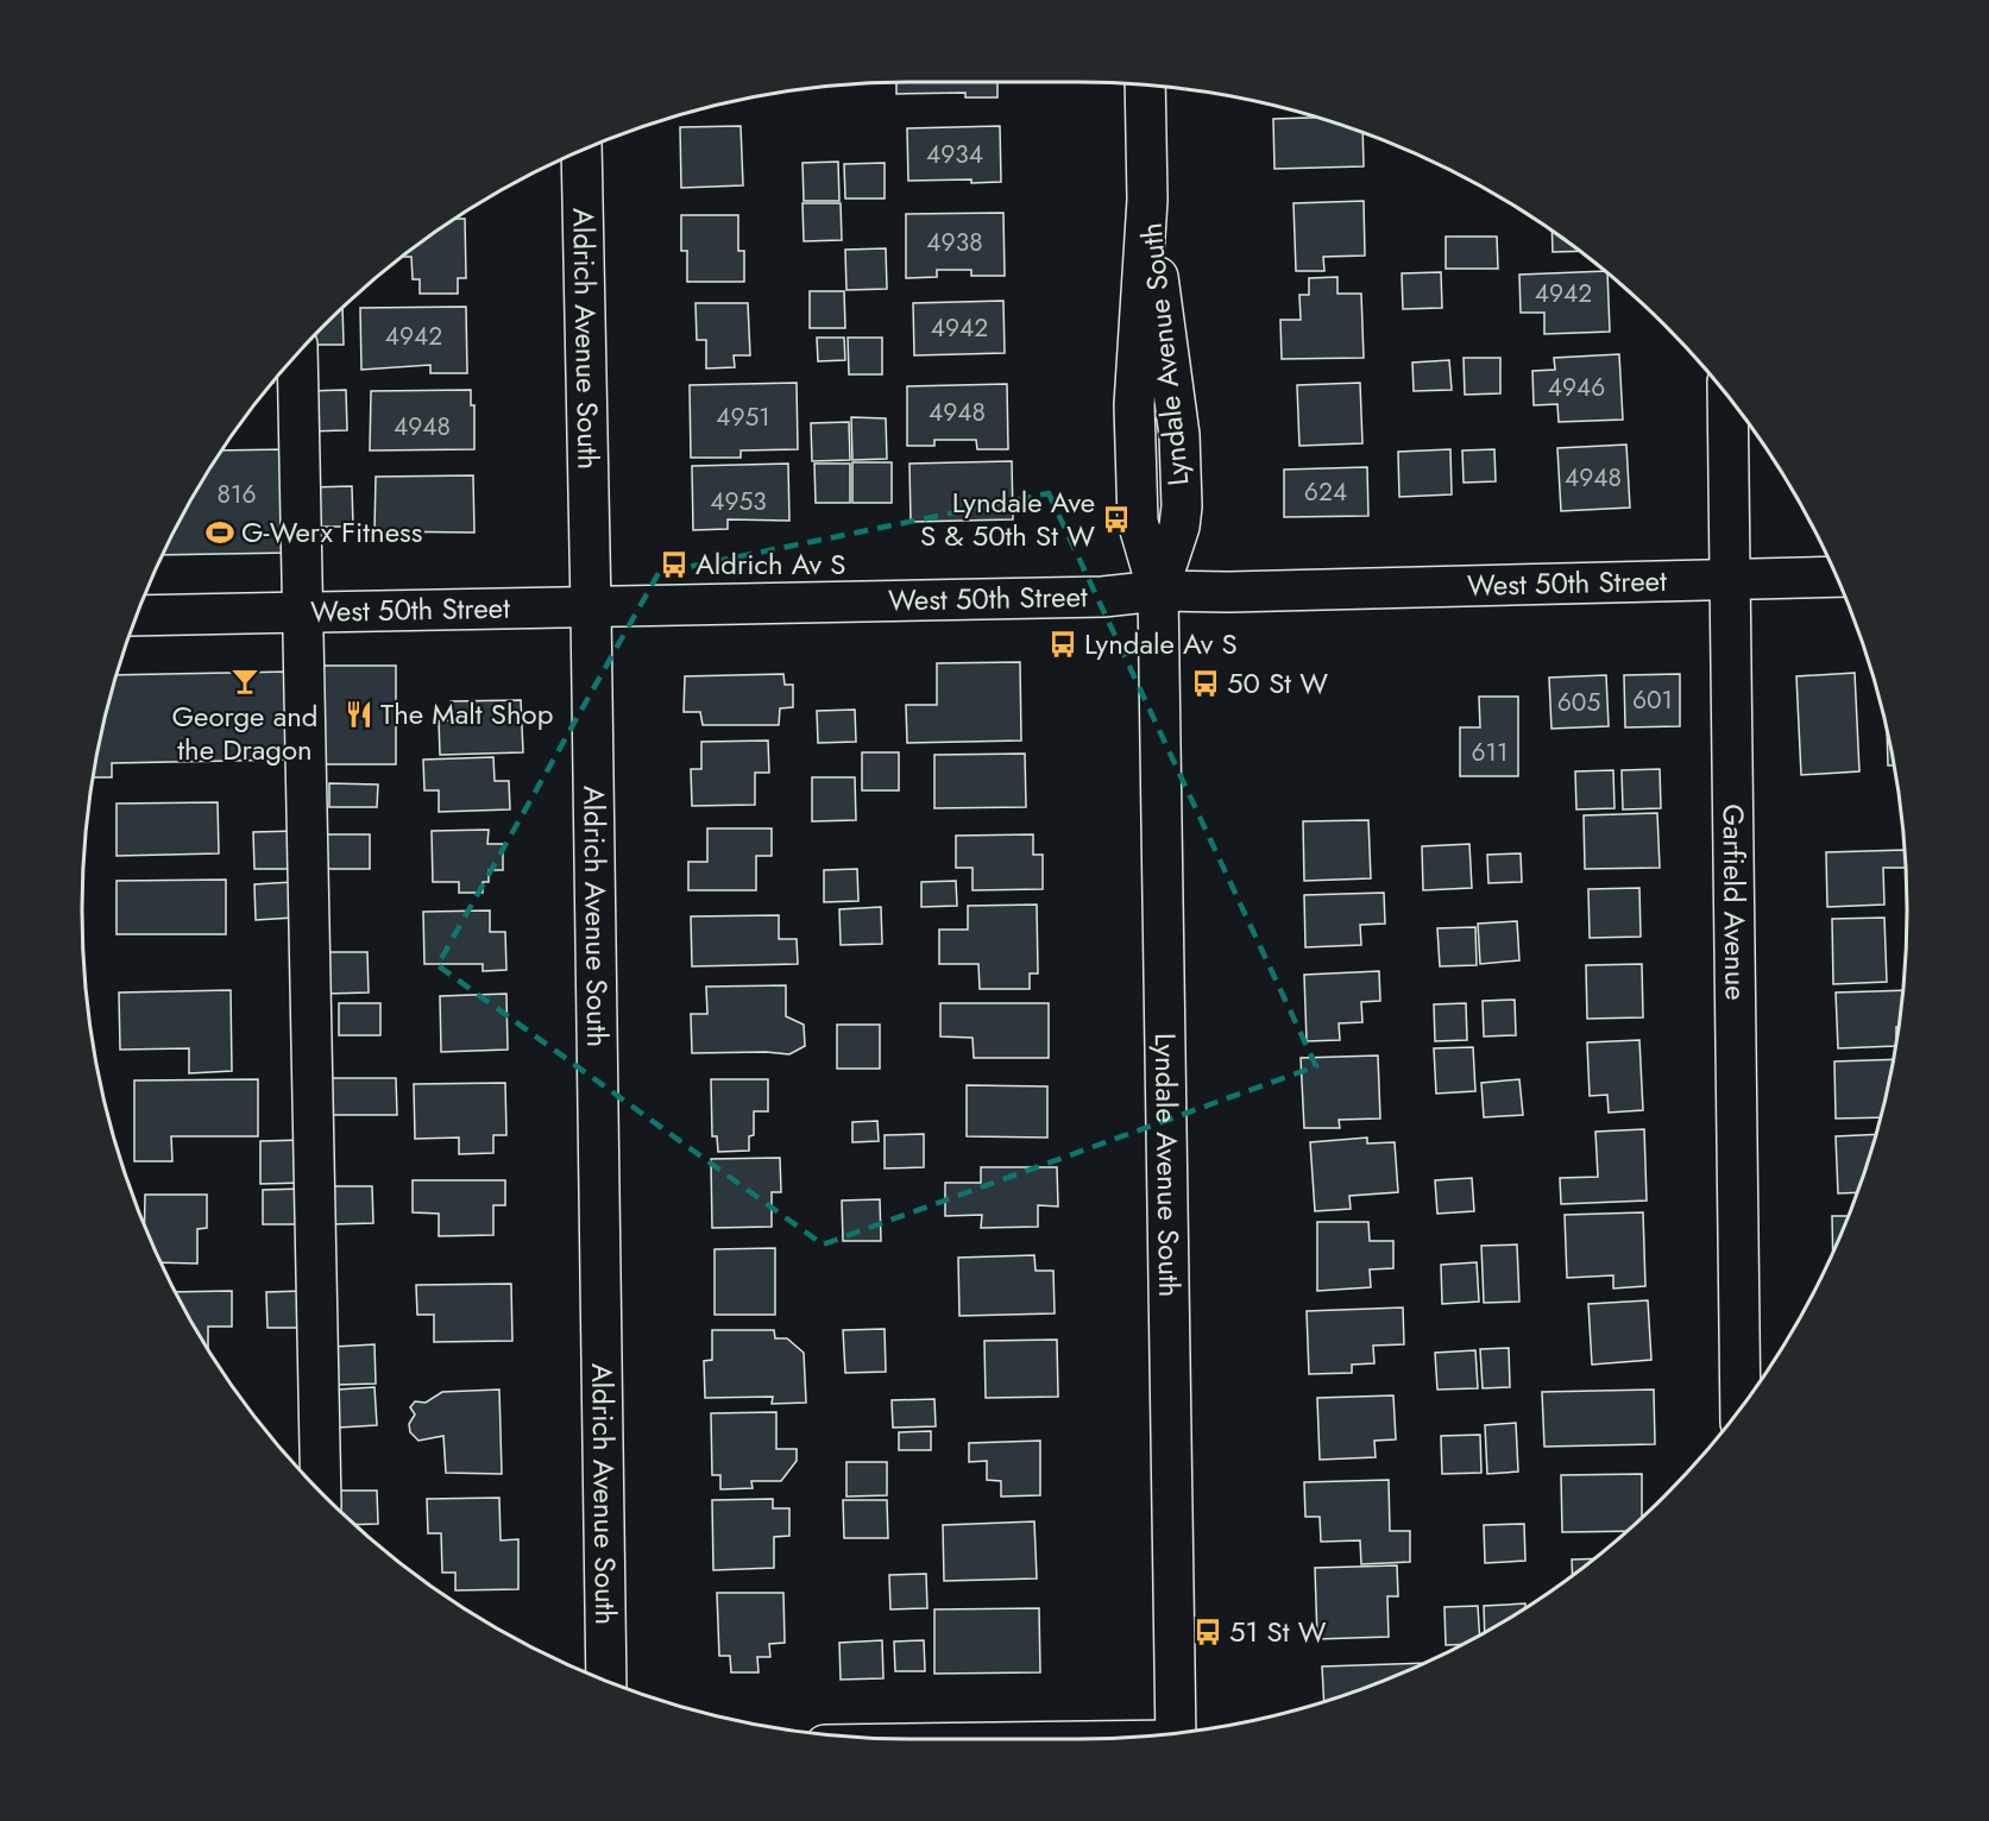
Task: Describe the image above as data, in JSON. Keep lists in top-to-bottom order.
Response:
{
  "streets": {
    "street": [
      "Aldrich Avenue South",
      "Lyndale Avenue South",
      "West 50th Street",
      "Garfield Avenue"
    ]
  },
  "crossings": [
    ["Aldrich Avenue South", "West 50th Street"],
    ["Lyndale Avenue South", "West 50th Street"],
    ["West 50th Street", "Garfield Avenue"]
  ],
  "places": {
    "bus stop": [
      "Lyndale Ave S & 50th St W",
      "Aldrich Av S",
      "Lyndale Av S",
      "50 St W",
      "51 St W"
    ],
    "sports": ["G-Werx Fitness"],
    "bar": ["George and the Dragon"],
    "restaurant": ["The Malt Shop"]
  },
  "house_numbers": [
    "4934",
    "4938",
    "4942",
    "4942",
    "4942",
    "4946",
    "4948",
    "4951",
    "4948",
    "4948",
    "624",
    "816",
    "4953",
    "601",
    "605",
    "611"
  ]
}
